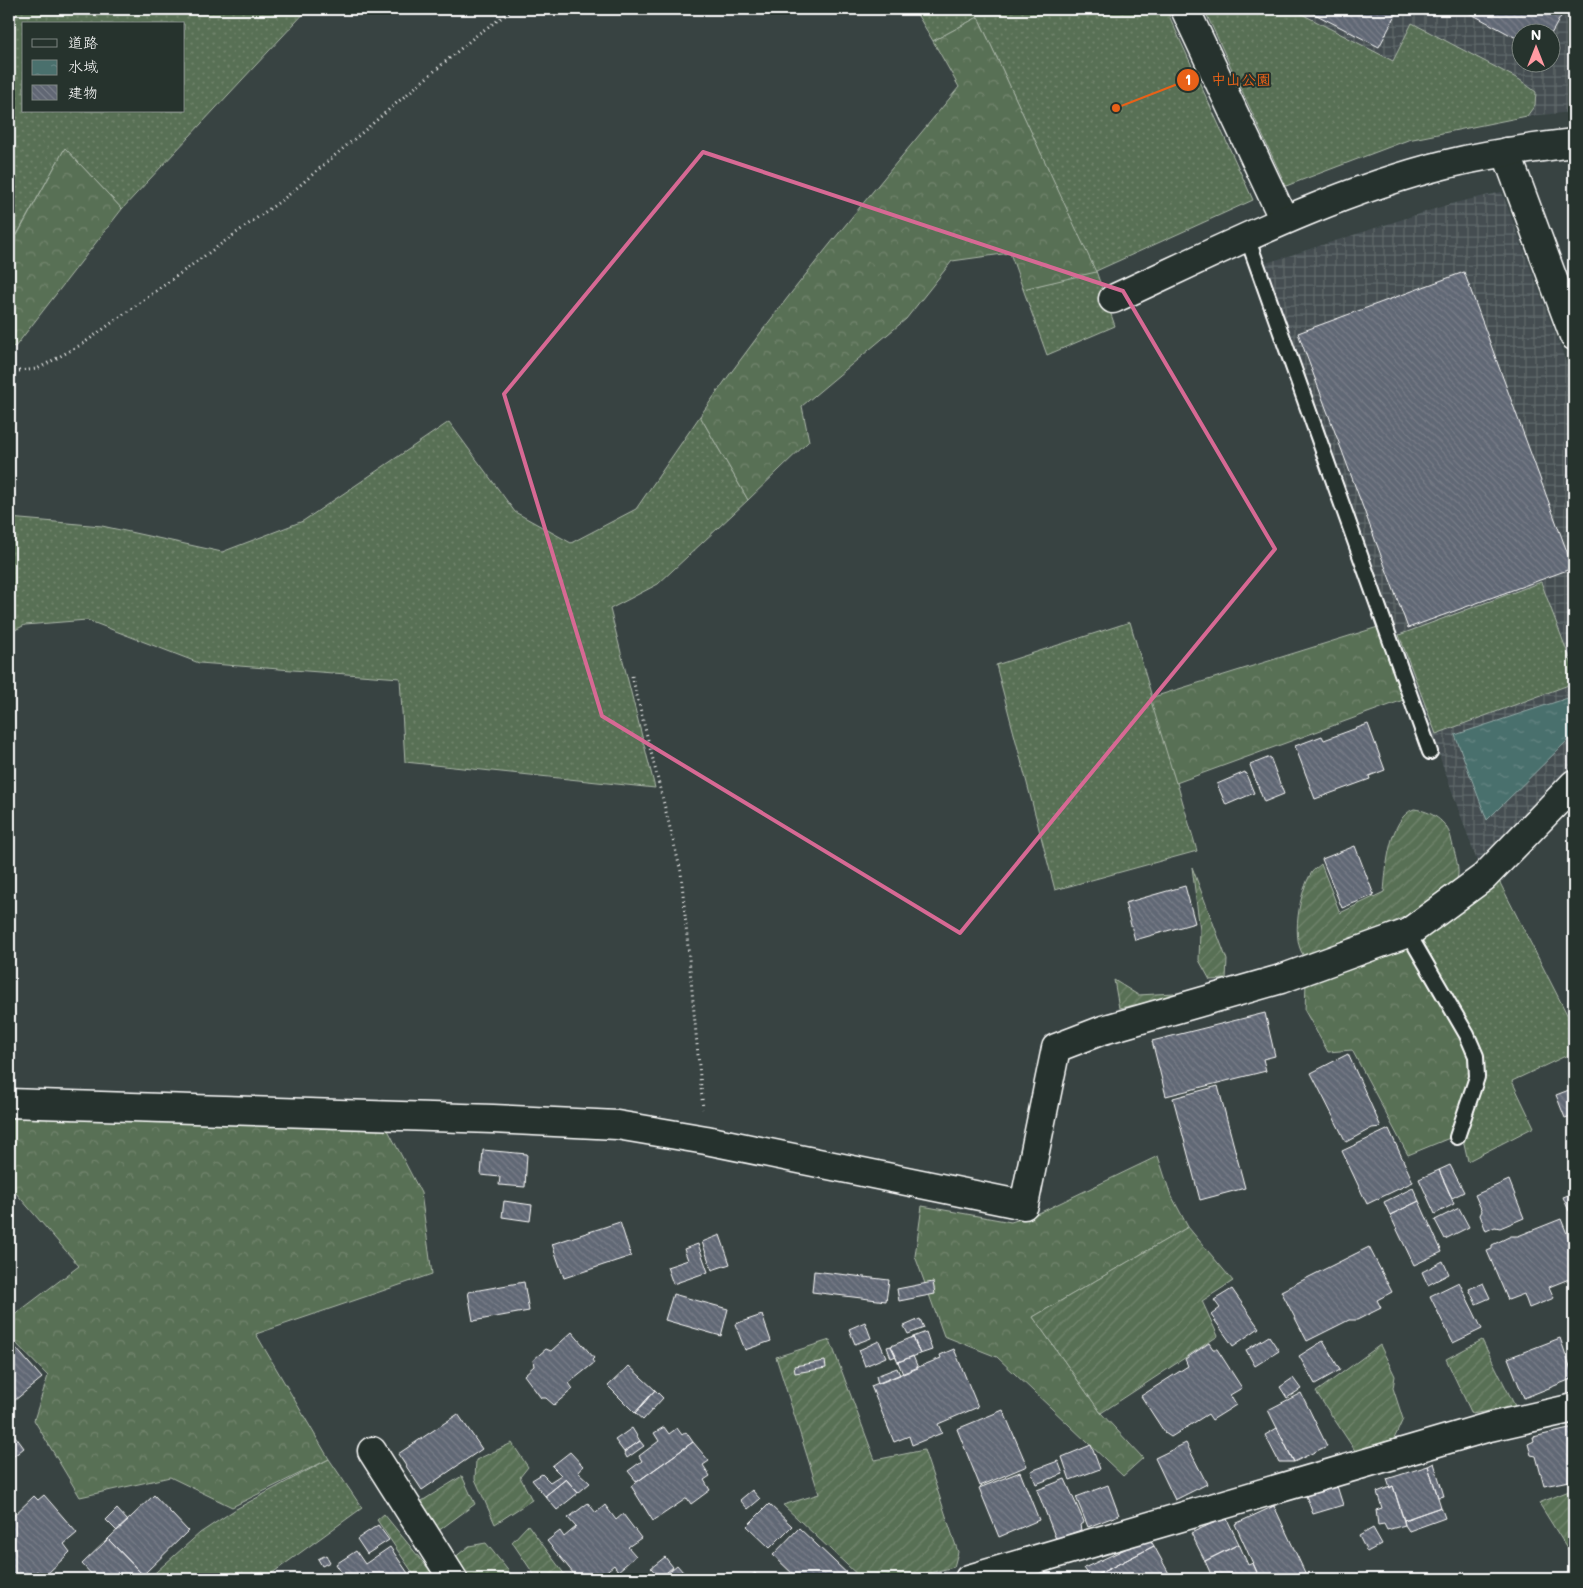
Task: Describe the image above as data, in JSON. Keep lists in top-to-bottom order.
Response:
{
  "places": ["中山公園"],
  "legend": ["道路", "水域", "建物"],
  "north": "top"
}
